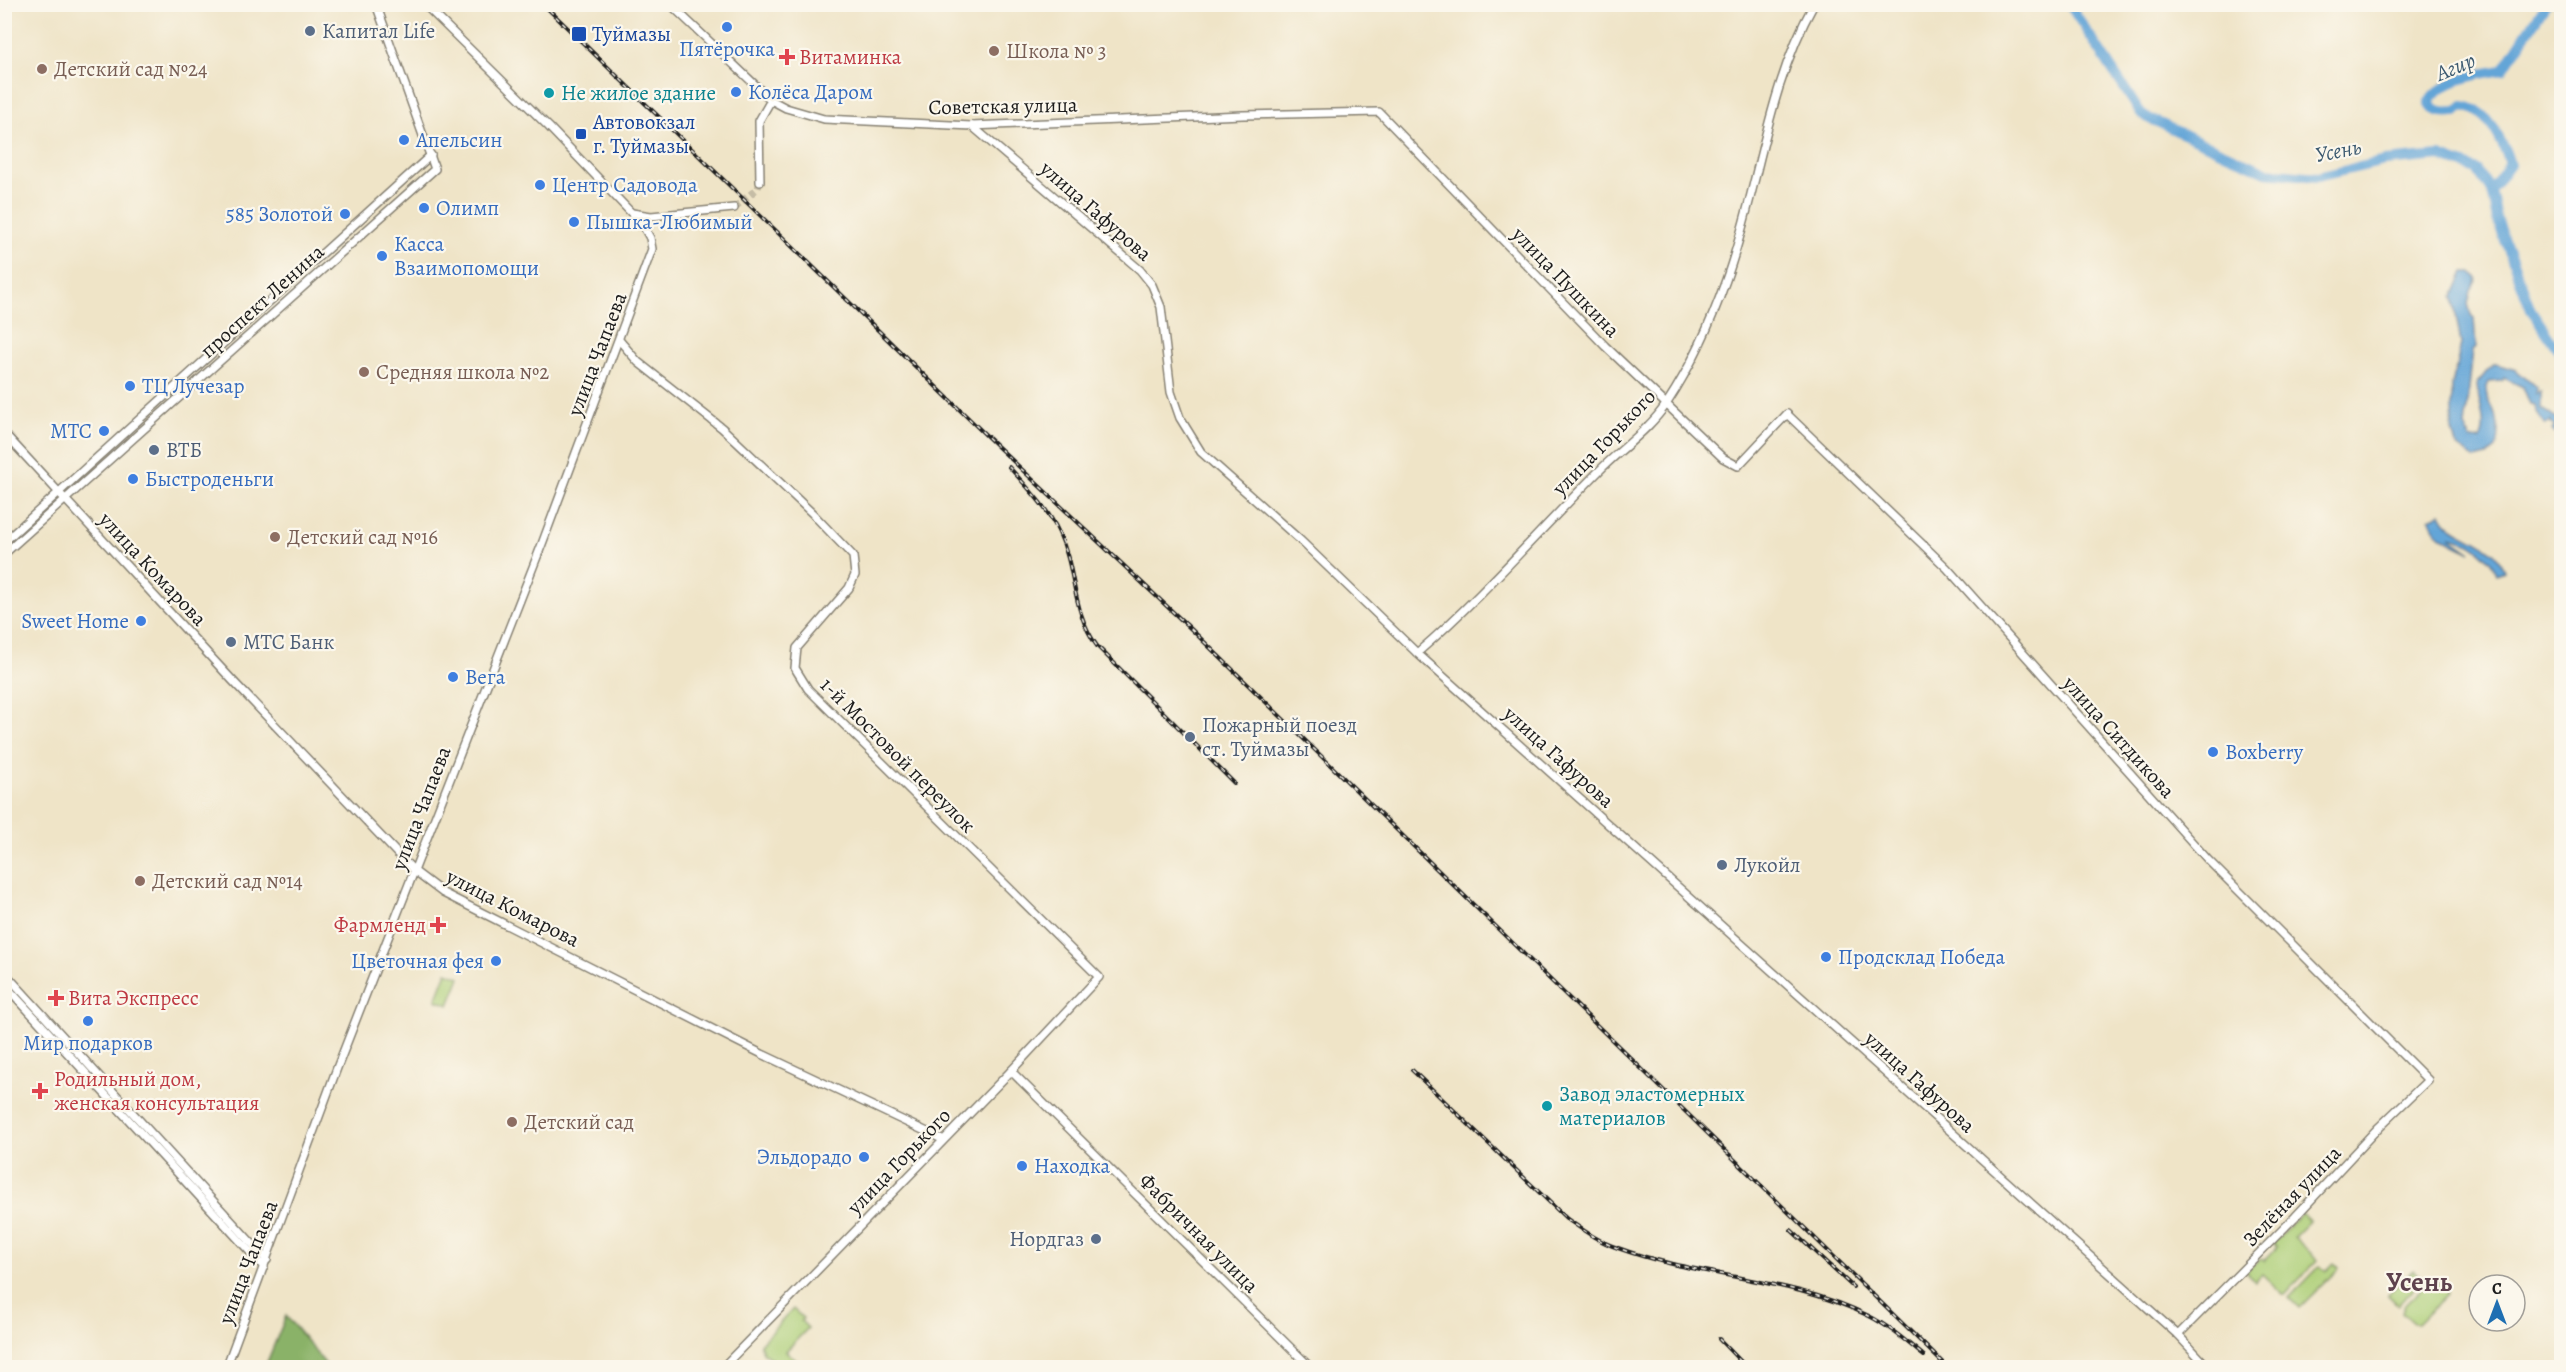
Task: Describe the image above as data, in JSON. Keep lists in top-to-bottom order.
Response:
{
  "streets": {
    "street": [
      "Советская улица",
      "улица Гафурова",
      "улица Пушкина",
      "проспект Ленина",
      "улица Чапаева",
      "улица Горького",
      "улица Комарова",
      "улица Ситдикова",
      "1-й Мостовой переулок",
      "Зелёная улица",
      "Фабричная улица"
    ]
  },
  "crossings": [
    ["Советская улица", "улица Гафурова"],
    ["Советская улица", "улица Пушкина"],
    ["улица Гафурова", "улица Горького"],
    ["улица Гафурова", "Зелёная улица"],
    ["улица Пушкина", "улица Горького"],
    ["улица Пушкина", "улица Ситдикова"],
    ["проспект Ленина", "улица Комарова"],
    ["улица Чапаева", "улица Комарова"],
    ["улица Чапаева", "1-й Мостовой переулок"],
    ["улица Горького", "улица Комарова"],
    ["улица Горького", "1-й Мостовой переулок"],
    ["улица Горького", "Фабричная улица"],
    ["улица Ситдикова", "Зелёная улица"]
  ],
  "districts": ["Усень"],
  "water": ["Агир", "Усень"],
  "places": {
    "other": [
      "Пятёрочка",
      "Капитал Life",
      "Школа № 3",
      "Детский сад №24",
      "Колёса Даром",
      "Не жилое здание",
      "Апельсин",
      "Центр Садовода",
      "Олимп",
      "585 Золотой",
      "Пышка-Любимый",
      "Касса Взаимопомощи",
      "Средняя школа №2",
      "ТЦ Лучезар",
      "МТС",
      "ВТБ",
      "Быстроденьги",
      "Детский сад №16",
      "Sweet Home",
      "МТС Банк",
      "Вега",
      "Пожарный поезд ст. Туймазы",
      "Boxberry",
      "Лукойл",
      "Детский сад №14",
      "Продсклад Победа",
      "Цветочная фея",
      "Мир подарков",
      "Завод эластомерных материалов",
      "Детский сад",
      "Эльдорадо",
      "Находка",
      "Нордгаз"
    ],
    "transit": ["Туймазы", "Автовокзал г. Туймазы"],
    "health": [
      "Витаминка",
      "Фармленд",
      "Вита Экспресс",
      "Родильный дом, женская консультация"
    ]
  },
  "north": "top"
}
